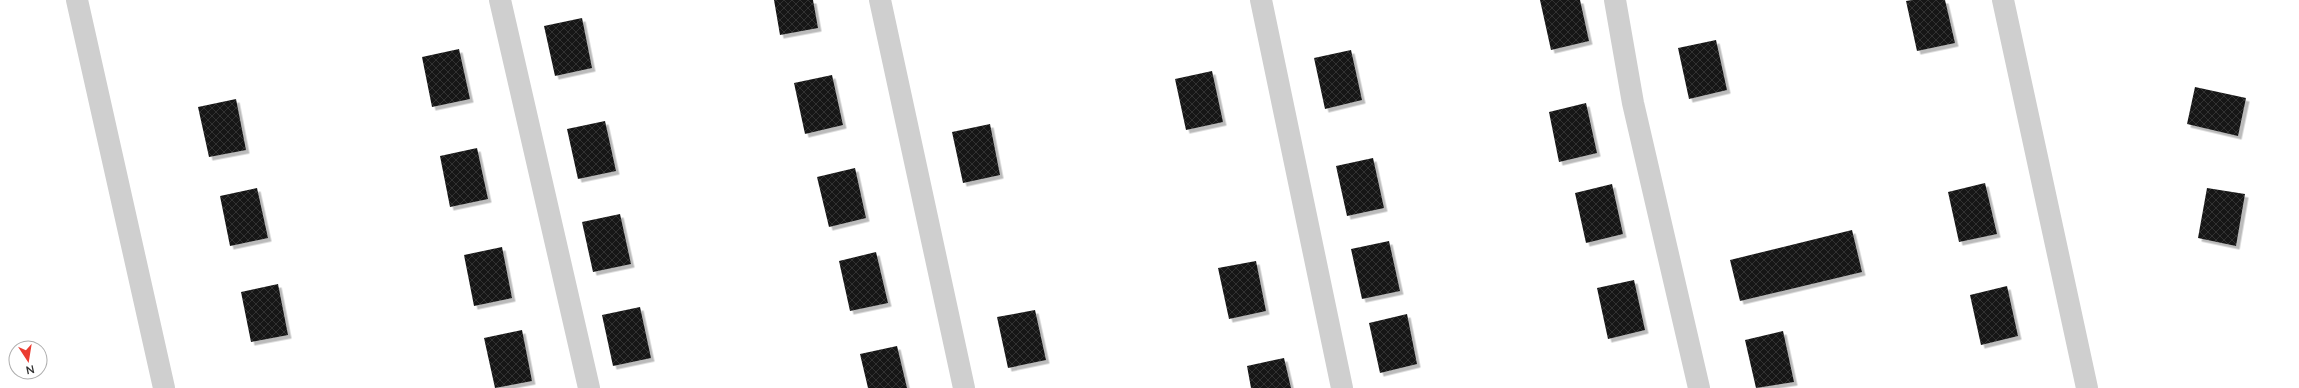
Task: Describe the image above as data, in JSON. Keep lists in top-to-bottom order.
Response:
{
  "north": "bottom"
}
